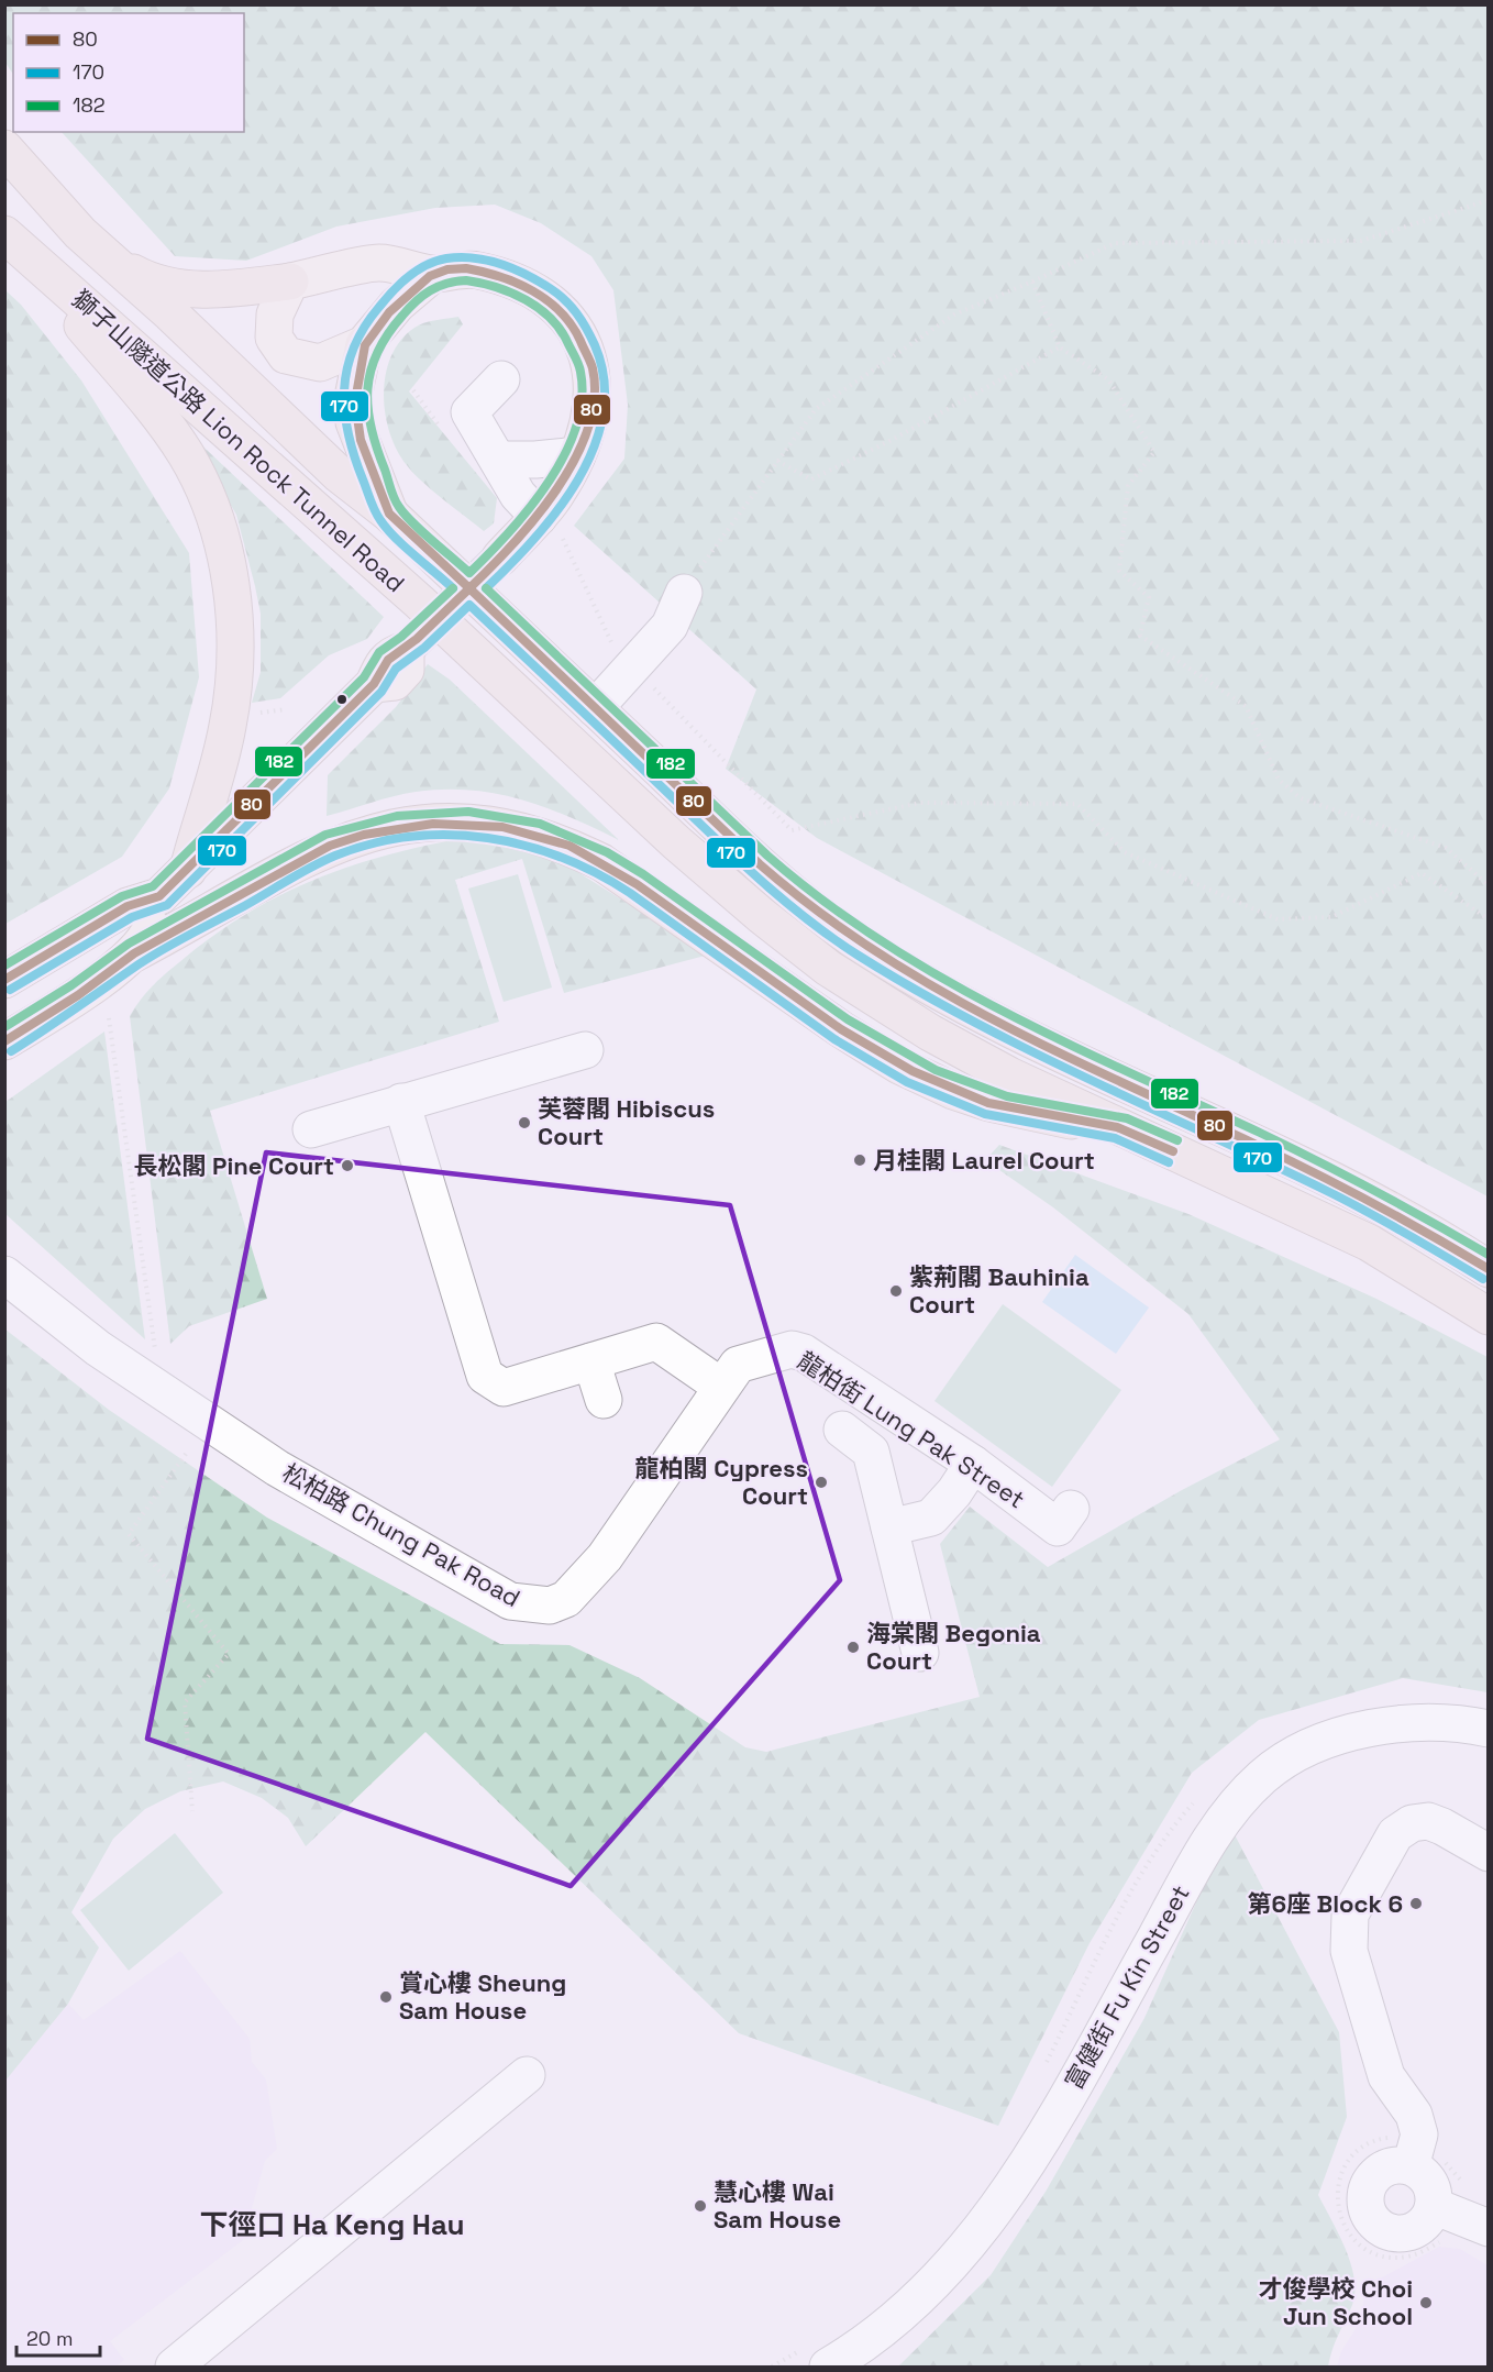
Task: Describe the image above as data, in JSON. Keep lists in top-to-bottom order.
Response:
{
  "streets": {
    "highway": ["獅子山隧道公路 Lion Rock Tunnel Road"],
    "street": ["龍柏街 Lung Pak Street", "松柏路 Chung Pak Road", "富健街 Fu Kin Street"]
  },
  "crossings": [
    ["龍柏街 Lung Pak Street", "松柏路 Chung Pak Road"]
  ],
  "districts": ["下徑口 Ha Keng Hau"],
  "places": [
    "芙蓉閣 Hibiscus Court",
    "月桂閣 Laurel Court",
    "長松閣 Pine Court",
    "紫荊閣 Bauhinia Court",
    "龍柏閣 Cypress Court",
    "海棠閣 Begonia Court",
    "第6座 Block 6",
    "賞心樓 Sheung Sam House",
    "慧心樓 Wai Sam House",
    "才俊學校 Choi Jun School"
  ],
  "lines": ["transit line 170", "transit line 80", "transit line 182"],
  "legend": ["80", "170", "182"],
  "scale_bar": "20 m"
}
